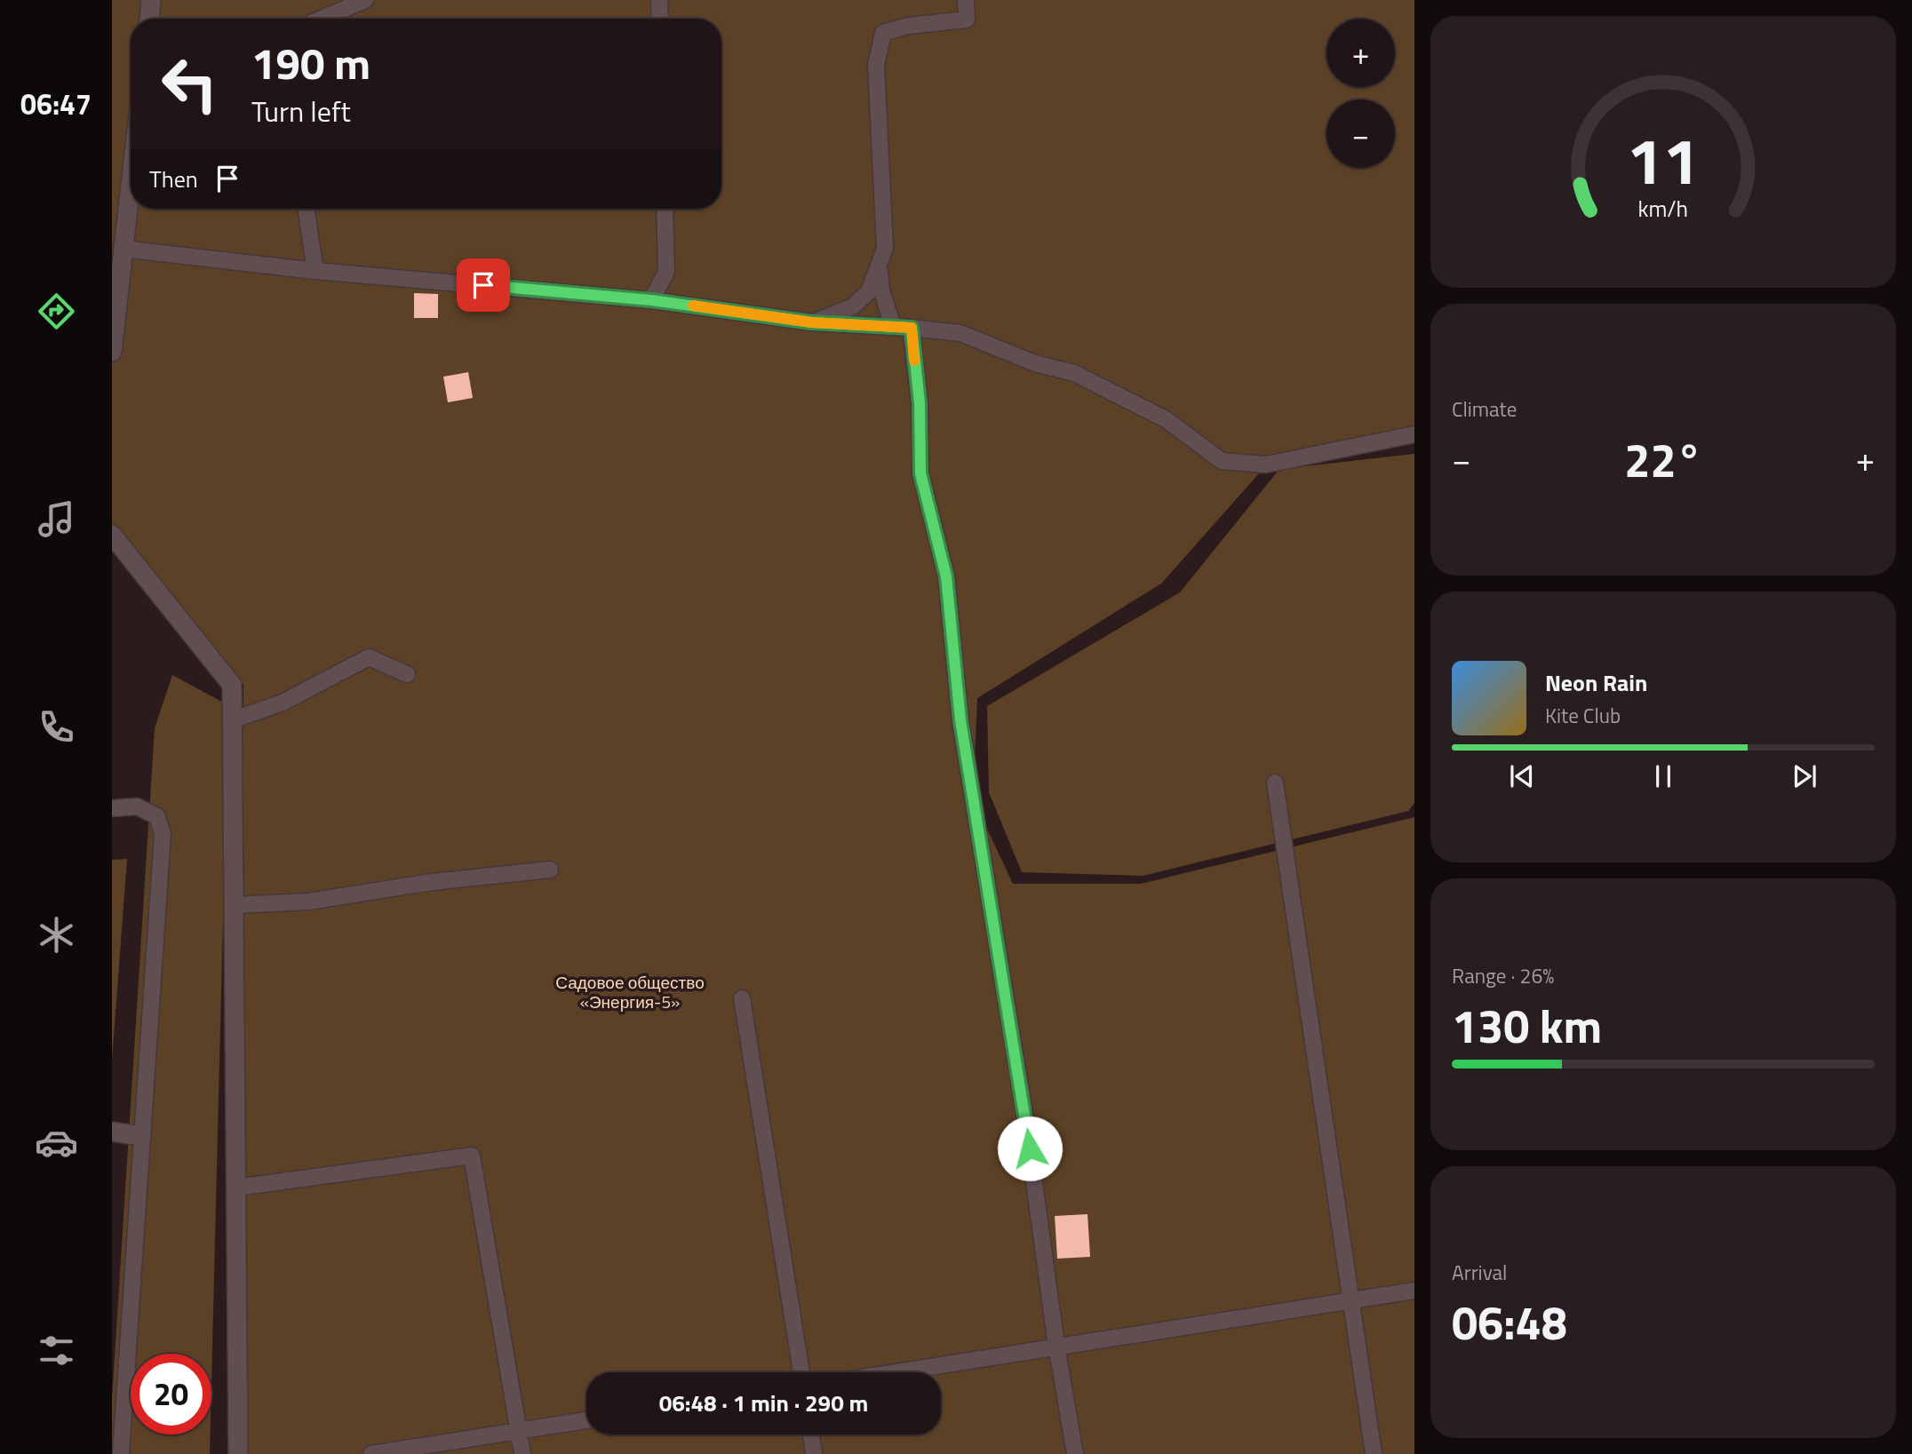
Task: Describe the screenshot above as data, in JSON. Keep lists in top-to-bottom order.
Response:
{
  "parks": ["Садовое общество «Энергия-5»"],
  "page": {
    "tabs": "06:47",
    "map_buttons": ["+", "−"],
    "turn": ["190 m", "Turn left"],
    "then": "Then",
    "tile": [
      "Climate",
      ["Range · 26%", "130 km"],
      ["Arrival", "06:48"]
    ],
    "heat": ["−", "22°", "+"],
    "song": ["Neon Rain", "Kite Club"],
    "limit": "20",
    "trip": "06:48 · 1 min · 290 m",
    "gauge": ["11", "km/h"]
  }
}
